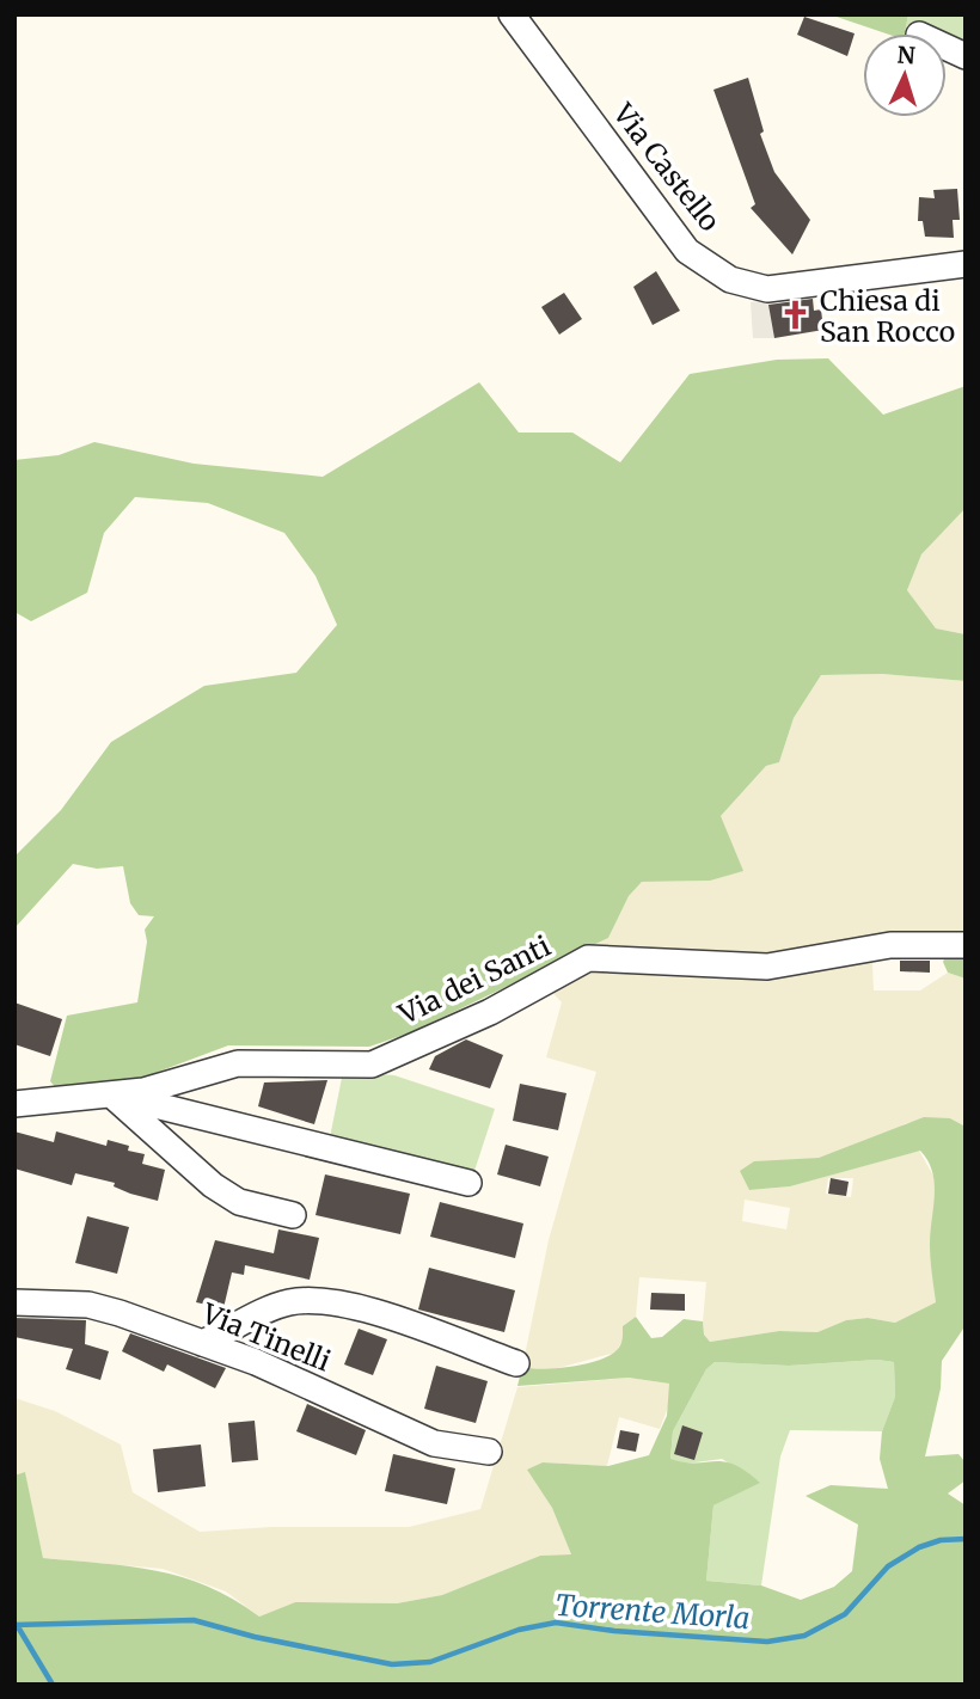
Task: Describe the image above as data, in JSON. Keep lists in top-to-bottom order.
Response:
{
  "streets": {
    "street": ["Via Castello", "Via dei Santi", "Via Tinelli"]
  },
  "water": ["Torrente Morla"],
  "places": {
    "church": ["Chiesa di San Rocco"]
  },
  "north": "top"
}
